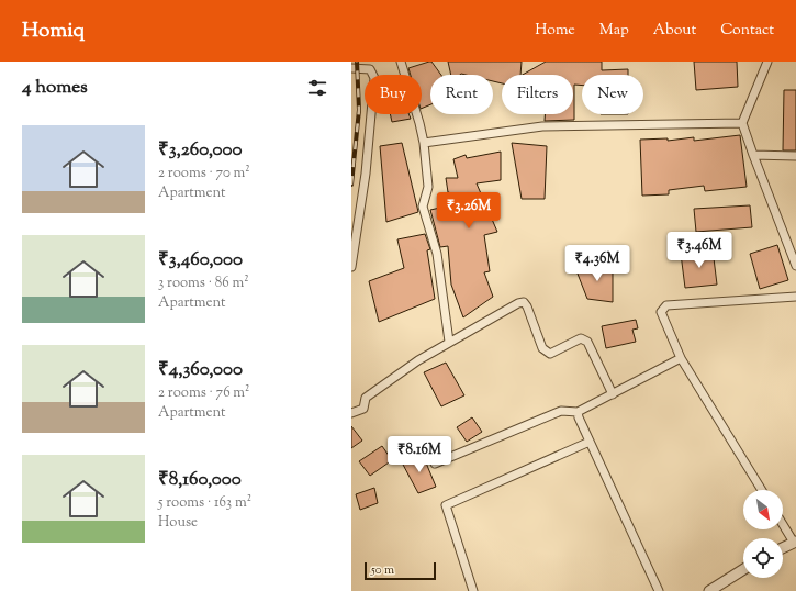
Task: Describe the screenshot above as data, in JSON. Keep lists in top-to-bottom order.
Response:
{
  "scale_bar": "50 m",
  "north": "bottom right",
  "page": {
    "header": "Homiq",
    "nav": [
      "Home",
      "Map",
      "About",
      "Contact"
    ],
    "heading": "4 homes",
    "chip": [
      "Buy",
      "Rent",
      "Filters",
      "New"
    ],
    "list": [
      {
        "name": "₹3,260,000",
        "note": "2 rooms · 70 m² · Apartment"
      },
      {
        "name": "₹3,460,000",
        "note": "3 rooms · 86 m² · Apartment"
      },
      {
        "name": "₹4,360,000",
        "note": "2 rooms · 76 m² · Apartment"
      },
      {
        "name": "₹8,160,000",
        "note": "5 rooms · 163 m² · House"
      }
    ],
    "price": [
      "₹3.26M",
      "₹3.46M",
      "₹4.36M",
      "₹8.16M"
    ],
    "scale": "50 m"
  }
}
